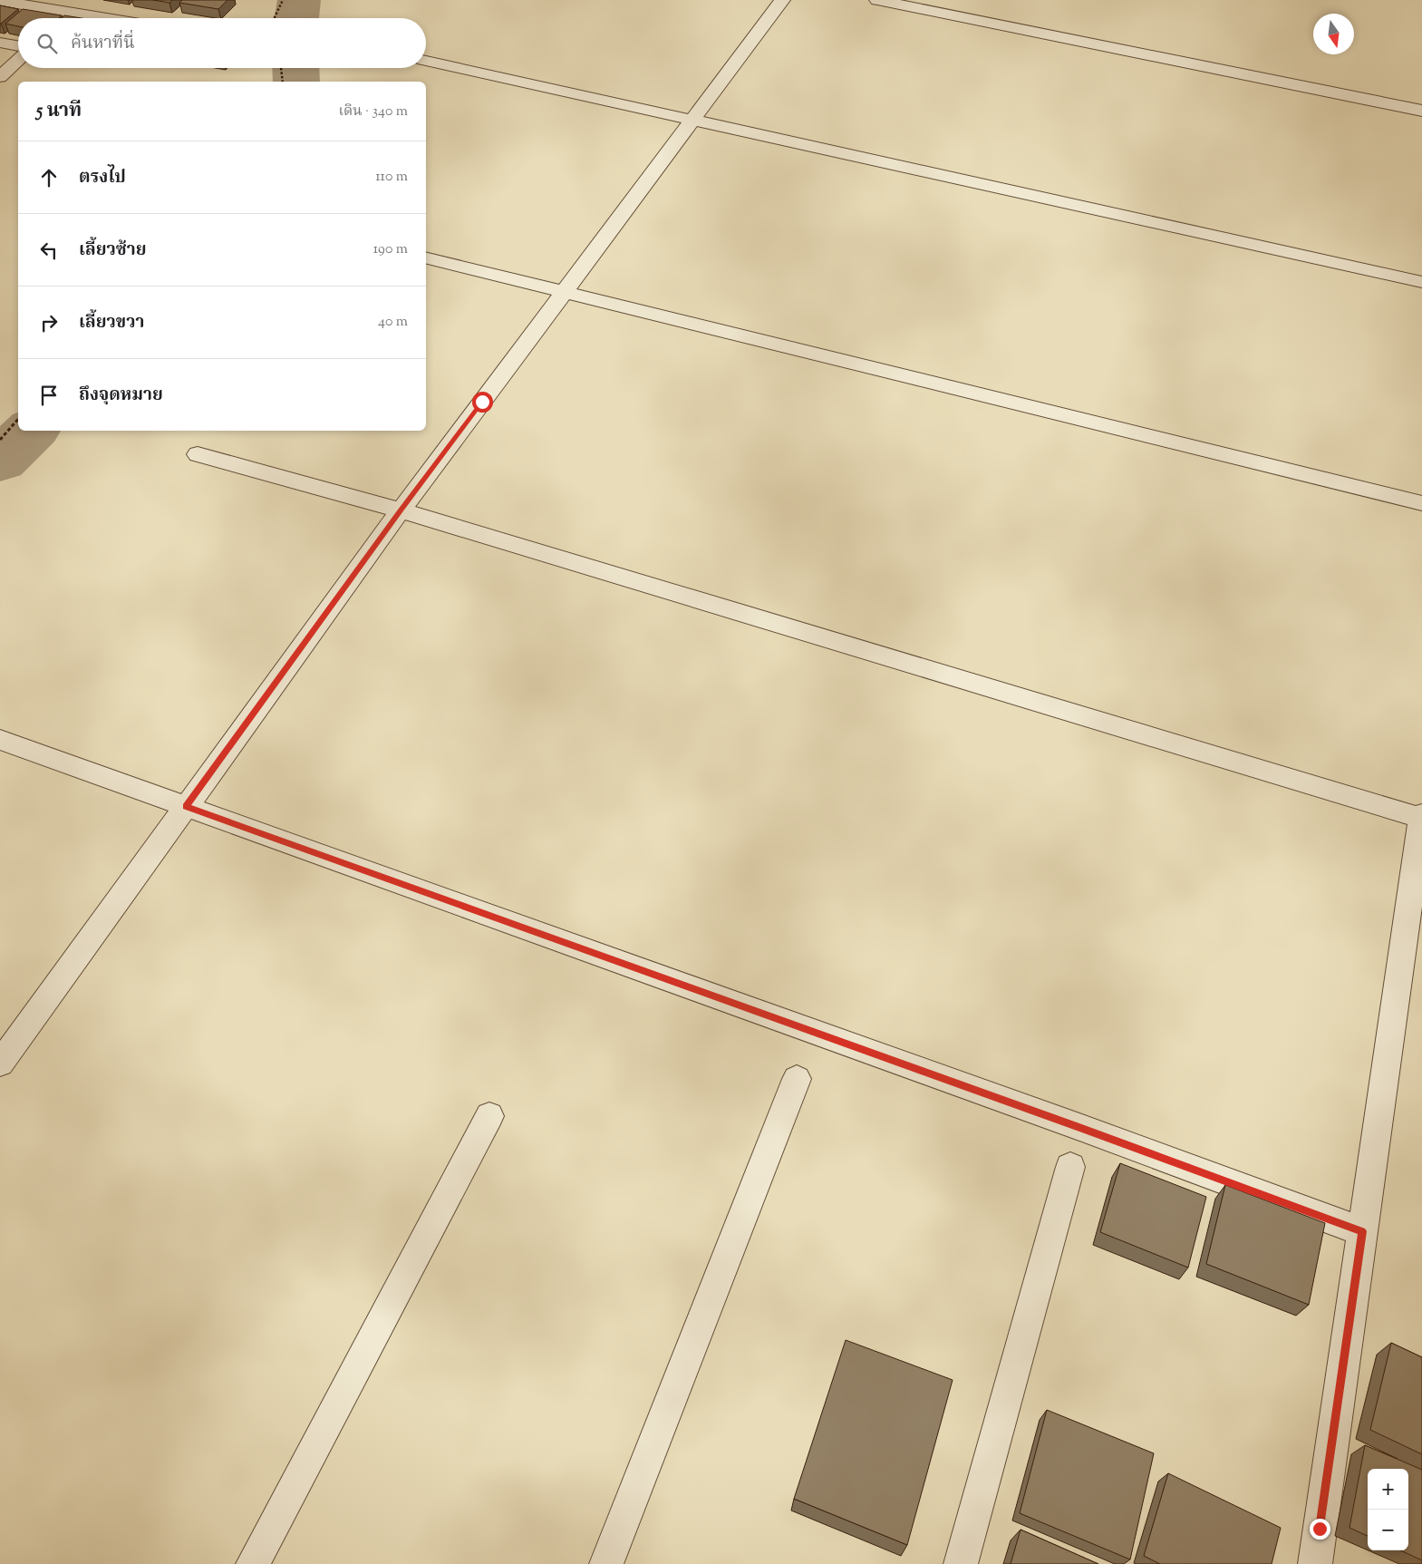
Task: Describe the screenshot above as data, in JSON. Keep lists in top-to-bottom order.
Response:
{
  "north": "bottom",
  "page": {
    "search": "ค้นหาที่นี่",
    "heading": ["5 นาที", "เดิน · 340 m"],
    "list": [
      ["ตรงไป", "110 m"],
      ["เลี้ยวซ้าย", "190 m"],
      ["เลี้ยวขวา", "40 m"],
      "ถึงจุดหมาย"
    ],
    "map_buttons": ["+", "−"]
  }
}
